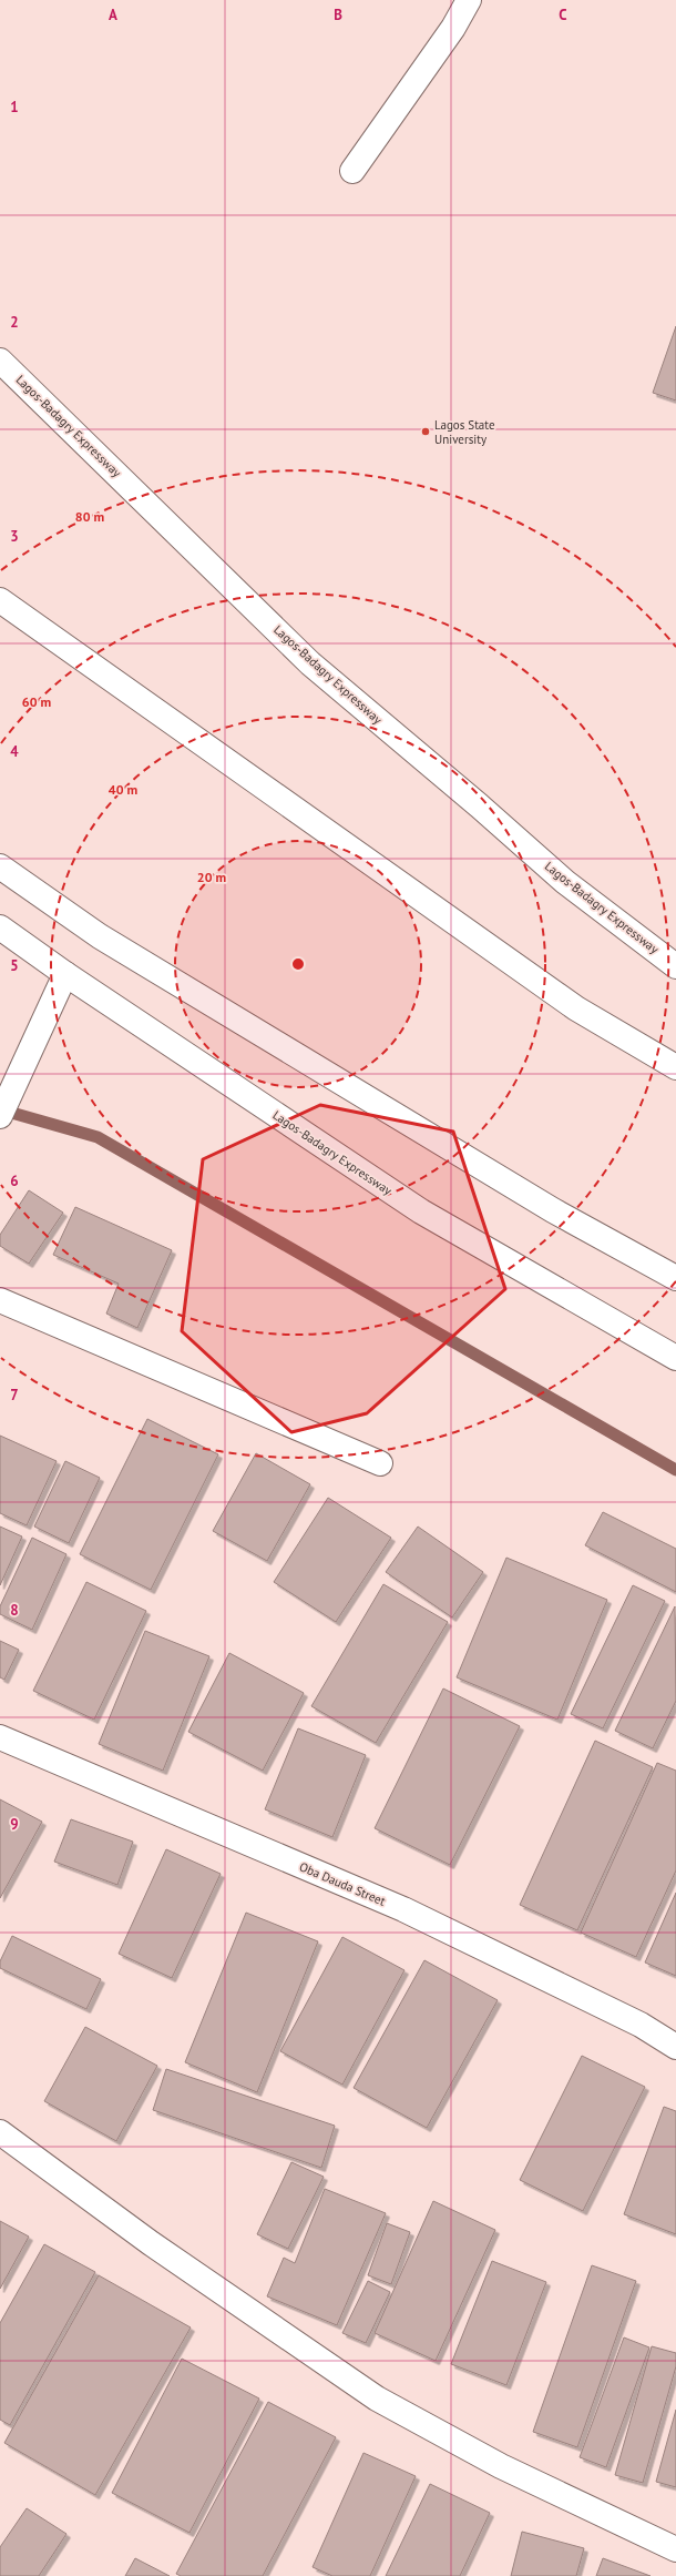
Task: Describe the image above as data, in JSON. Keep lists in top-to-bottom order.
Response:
{
  "streets": {
    "main road": ["Lagos-Badagry Expressway", "Oba Dauda Street"]
  },
  "places": ["Lagos State University"],
  "grid": {
    "columns": ["A", "B", "C"],
    "rows": [
      "1",
      "2",
      "3",
      "4",
      "5",
      "6",
      "7",
      "8",
      "9"
    ]
  },
  "rings": [
    "80 m",
    "60 m",
    "40 m",
    "20 m"
  ]
}
